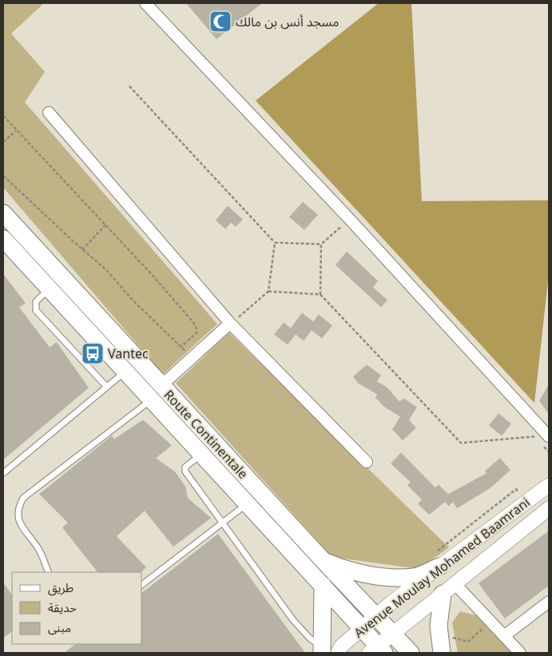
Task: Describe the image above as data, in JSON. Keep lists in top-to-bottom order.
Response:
{
  "streets": {
    "main road": ["Route Continentale"],
    "street": ["Avenue Moulay Mohamed Baamrani"]
  },
  "crossings": [
    ["Route Continentale", "Avenue Moulay Mohamed Baamrani"]
  ],
  "places": {
    "mosque": ["مسجد أنس بن مالك"],
    "bus stop": ["Vantec"]
  },
  "legend": ["طريق", "حديقة", "مبنى"]
}
